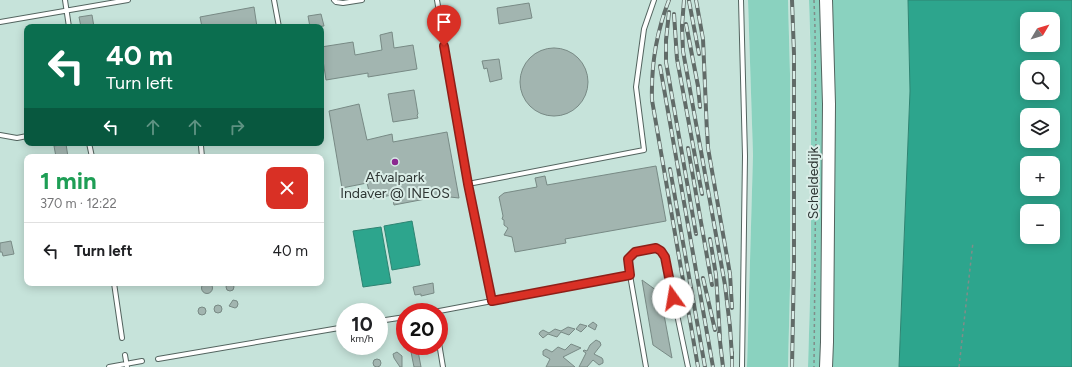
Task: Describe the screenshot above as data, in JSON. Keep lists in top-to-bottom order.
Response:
{
  "streets": {
    "street": ["Scheldedijk"]
  },
  "places": ["Afvalpark Indaver @ INEOS"],
  "north": "top right",
  "page": {
    "map_buttons": ["+", "−"],
    "turn": ["40 m", "Turn left"],
    "heading": ["1 min", "370 m · 12:22"],
    "list": [
      {
        "name": "Turn left",
        "value": "40 m"
      }
    ],
    "speed": "10 km/h",
    "limit": "20"
  }
}
